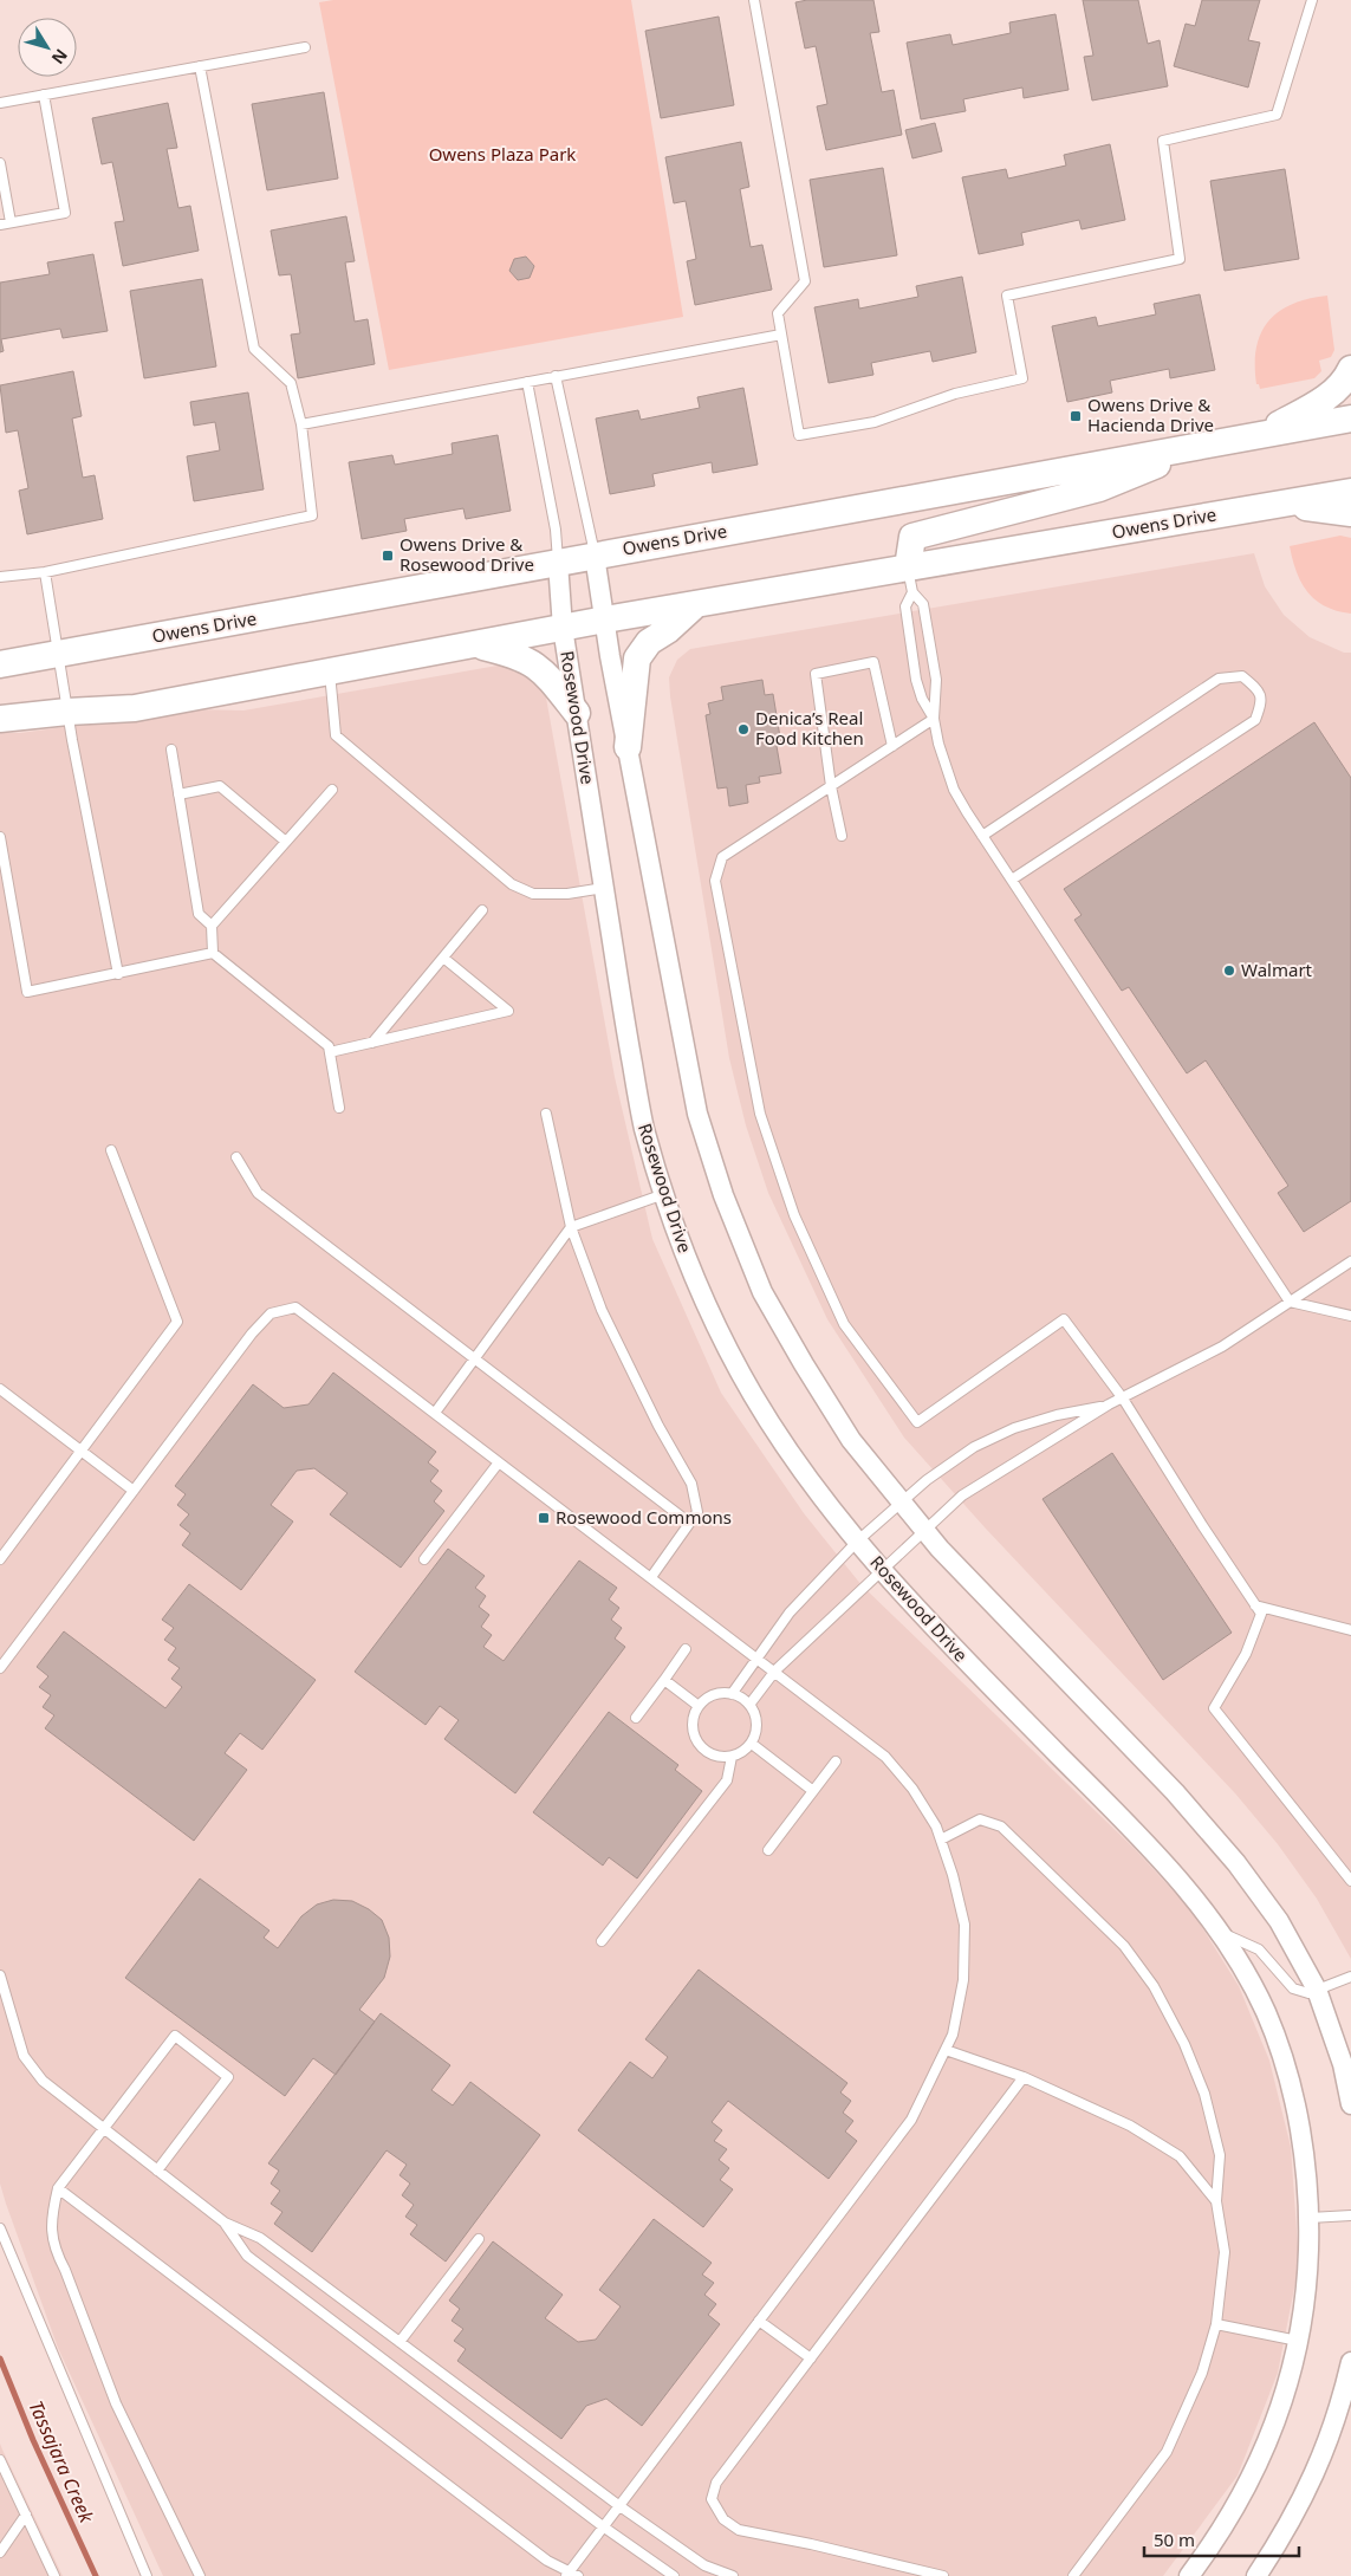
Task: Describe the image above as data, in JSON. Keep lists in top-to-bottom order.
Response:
{
  "streets": {
    "street": ["Owens Drive", "Rosewood Drive"]
  },
  "crossings": [
    ["Owens Drive", "Rosewood Drive"]
  ],
  "water": ["Tassajara Creek"],
  "parks": ["Owens Plaza Park"],
  "places": {
    "transit": ["Owens Drive & Hacienda Drive", "Owens Drive & Rosewood Drive", "Rosewood Commons"],
    "other": ["Denica’s Real Food Kitchen", "Walmart"]
  },
  "scale_bar": "50 m",
  "north": "bottom right"
}
